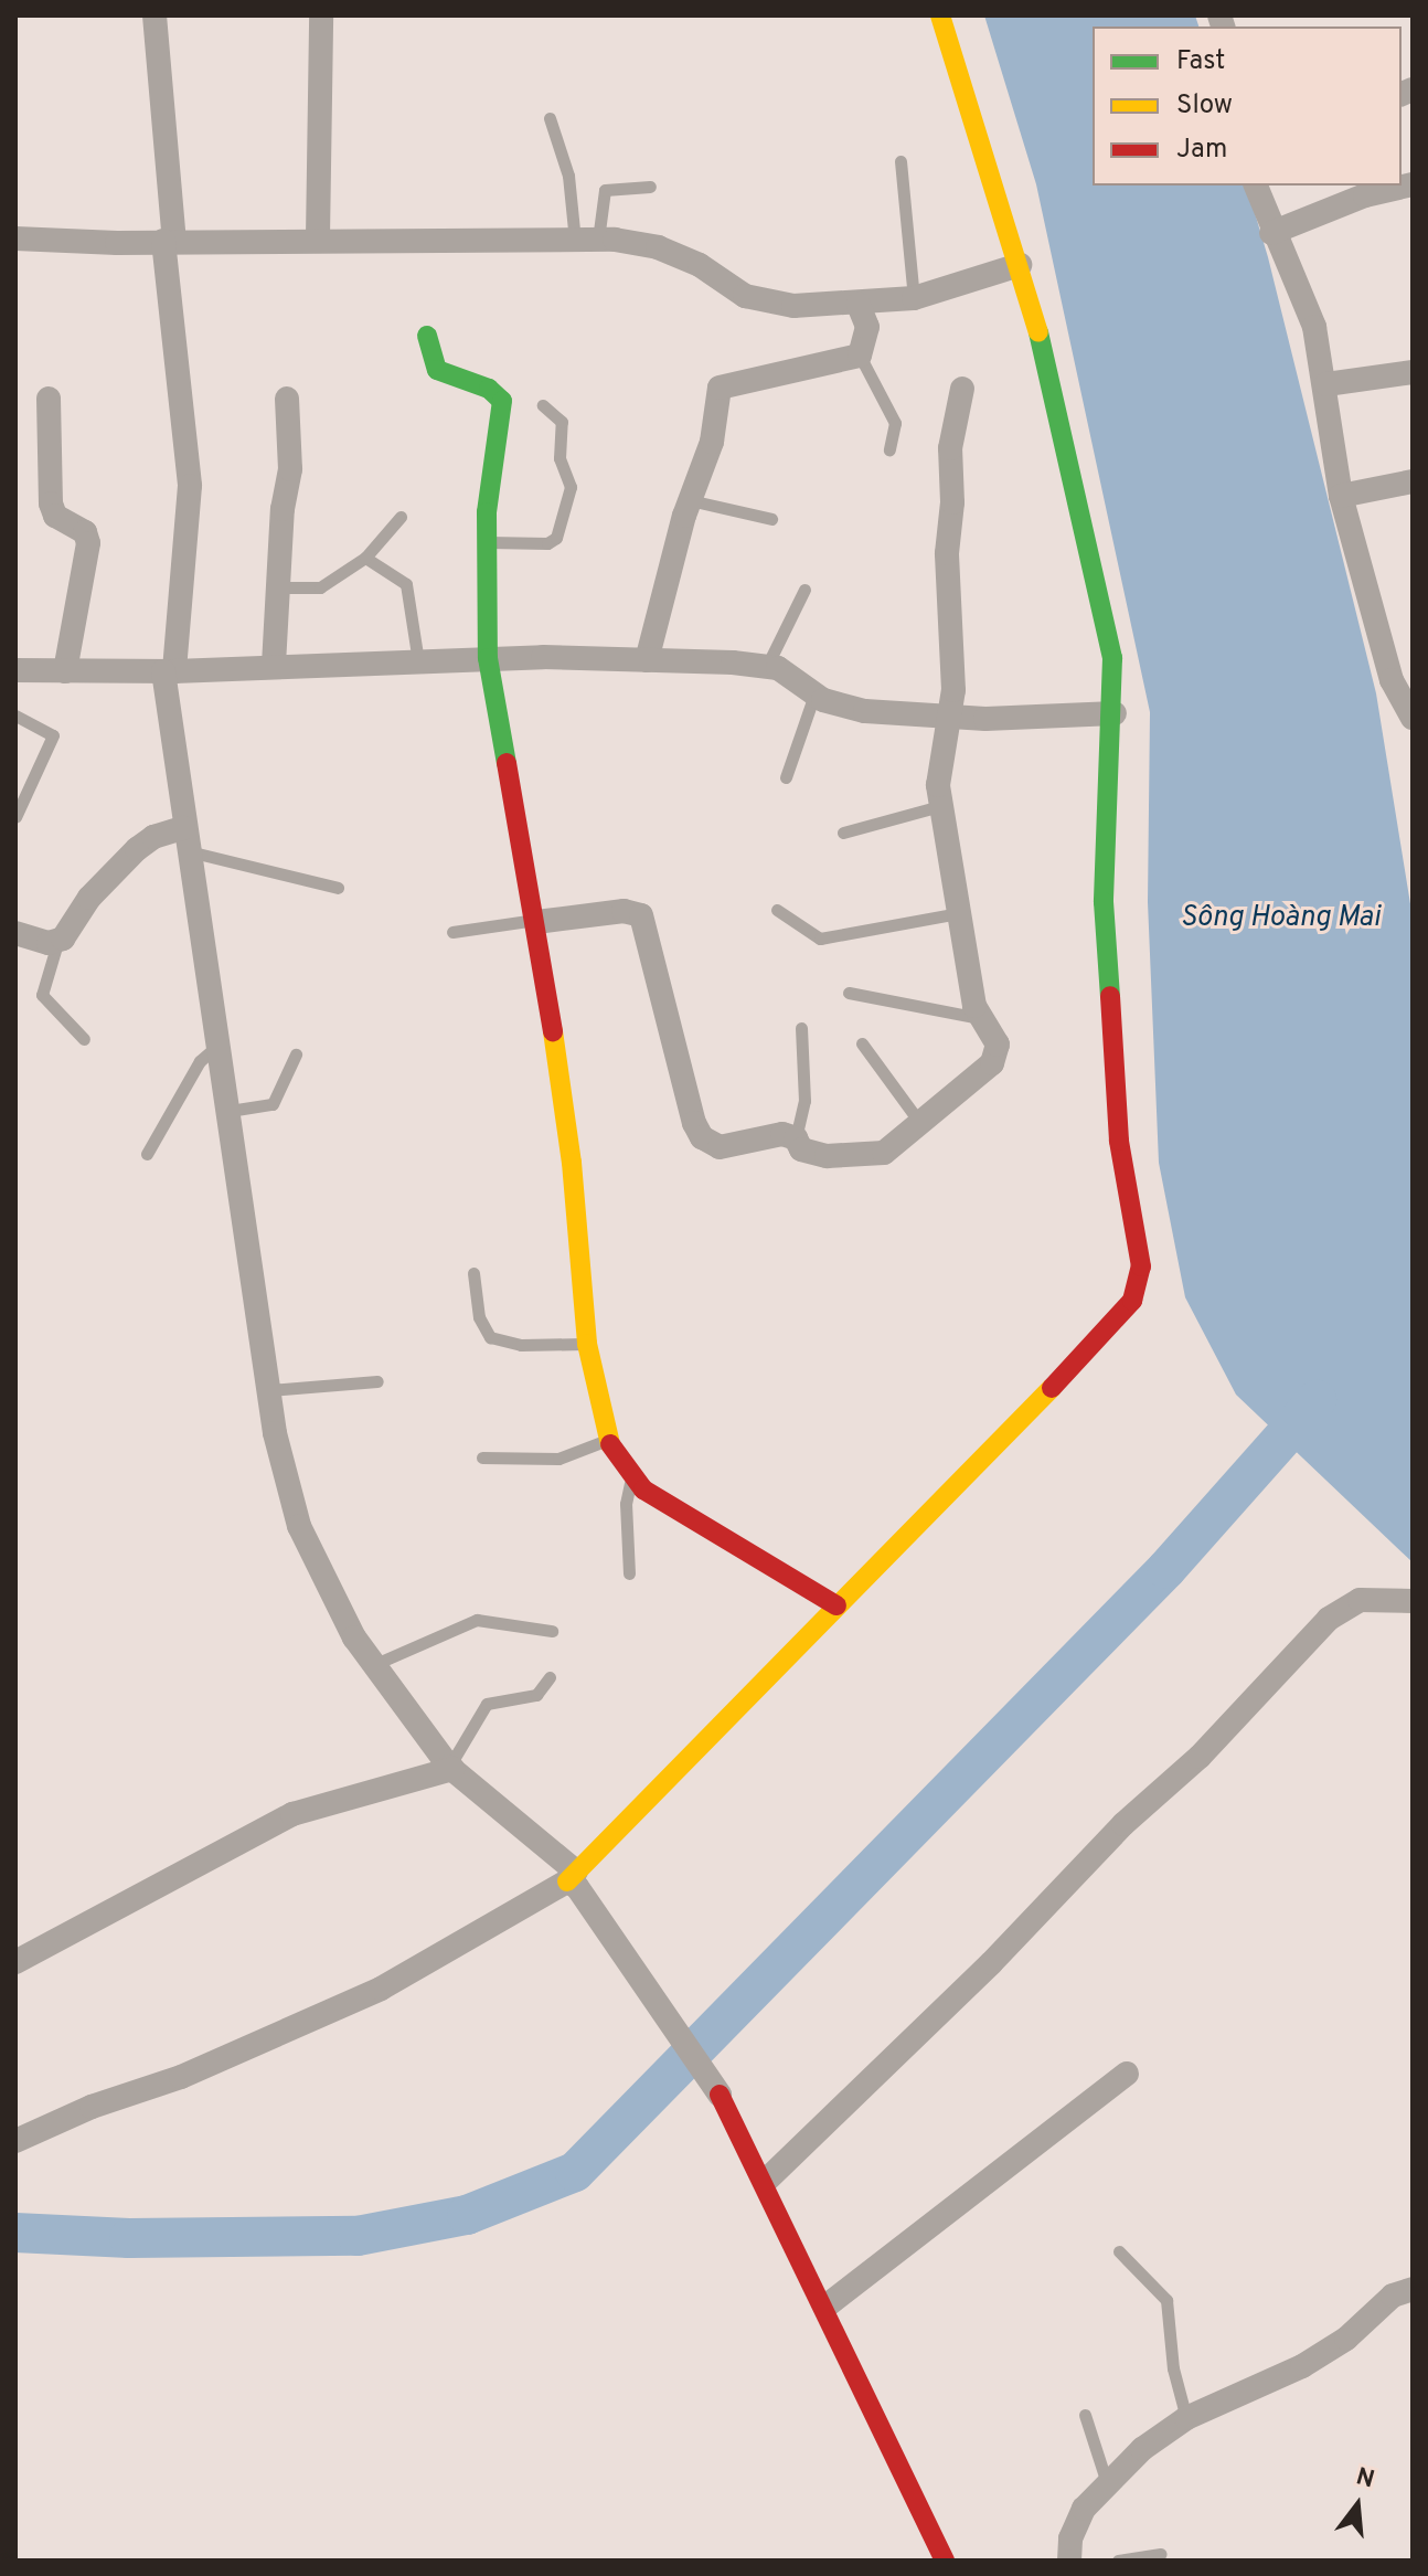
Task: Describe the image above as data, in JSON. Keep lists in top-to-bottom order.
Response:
{
  "water": ["Sông Hoàng Mai"],
  "legend": ["Fast", "Slow", "Jam"],
  "north": "top"
}
